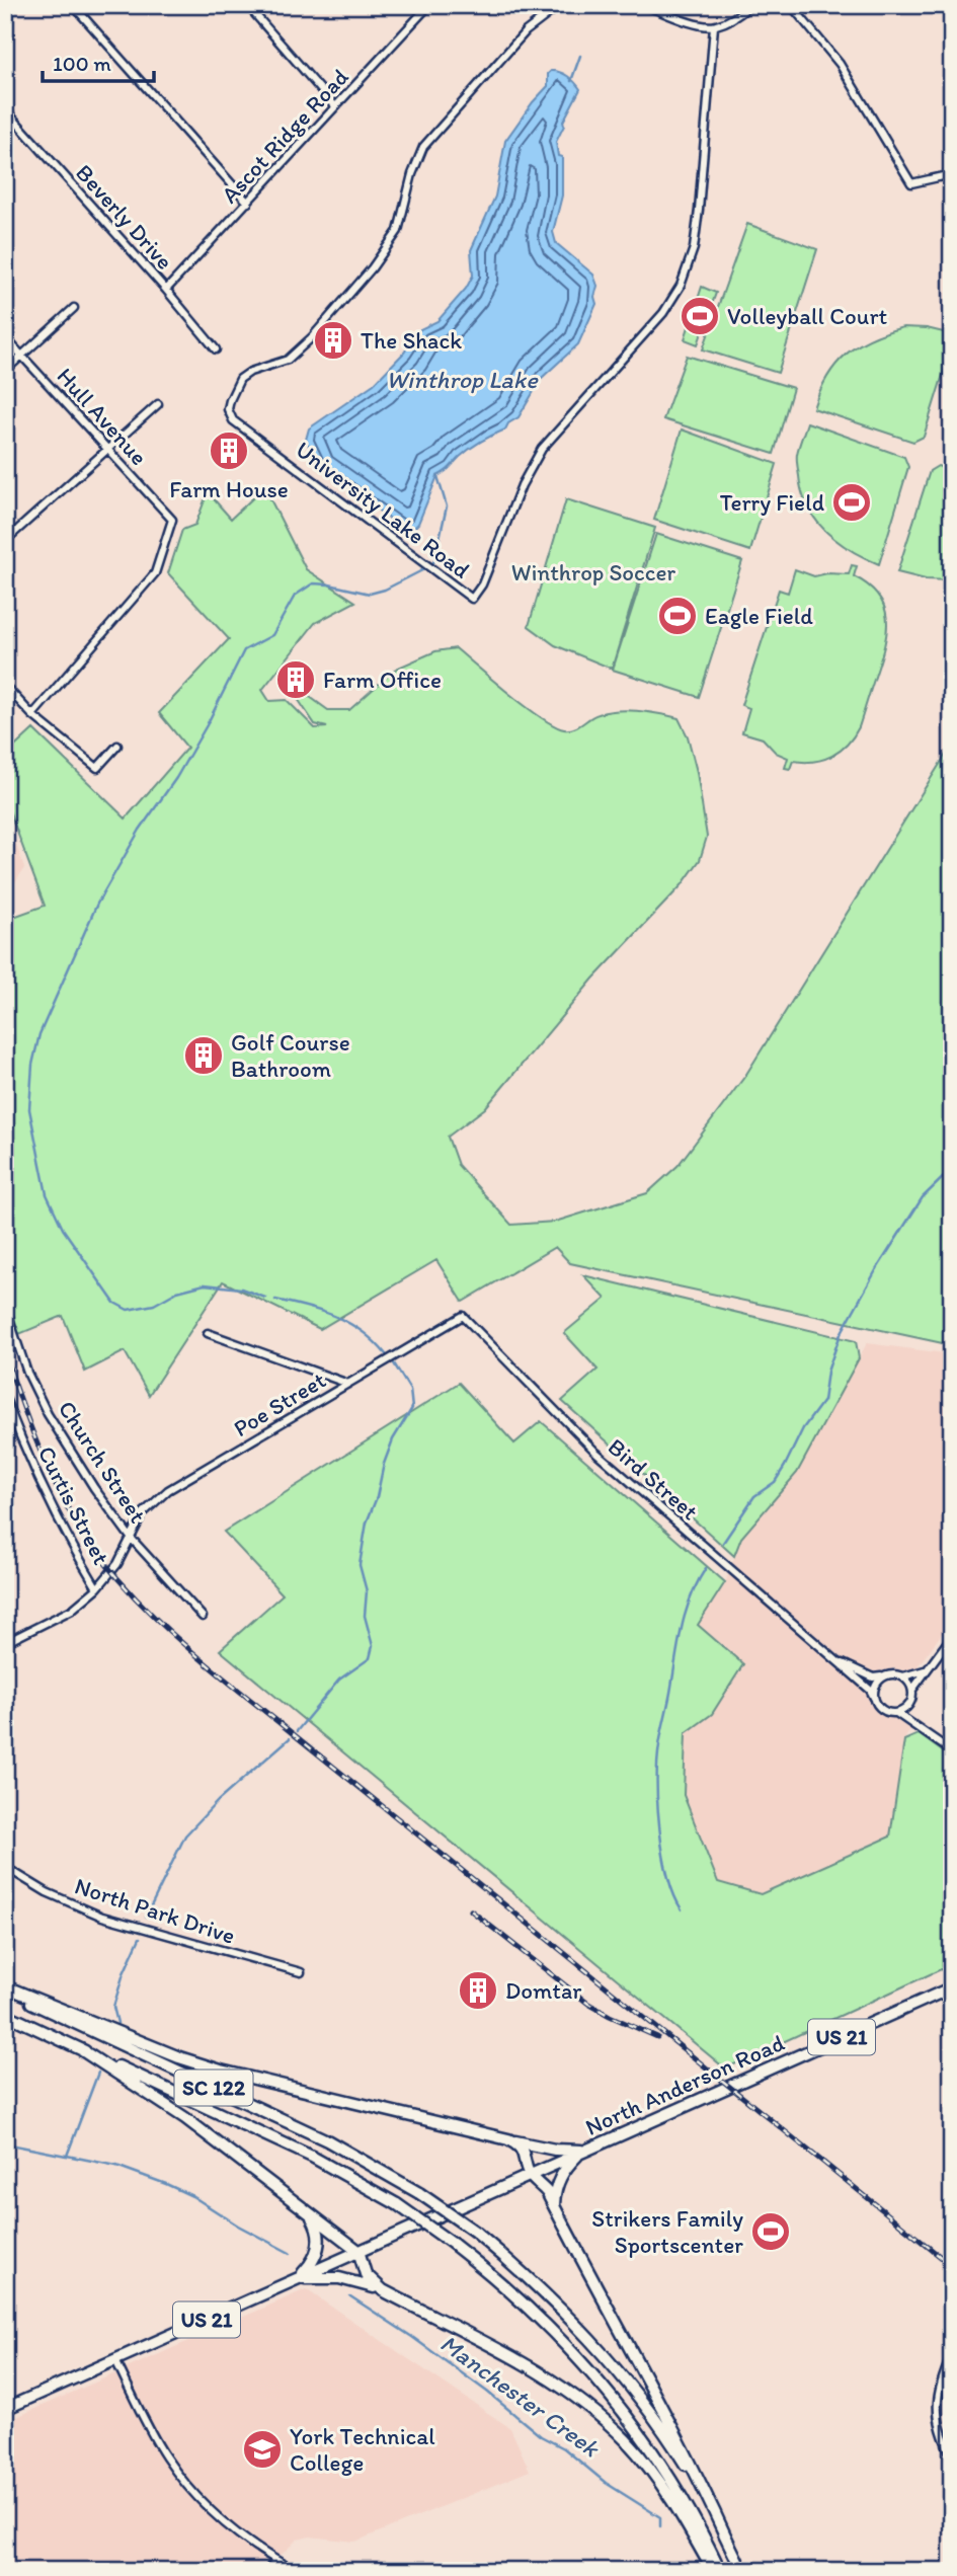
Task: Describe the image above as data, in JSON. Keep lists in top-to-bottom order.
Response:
{
  "streets": {
    "main road": ["US 21", "North Anderson Road", "SC 122"],
    "street": [
      "Ascot Ridge Road",
      "Beverly Drive",
      "Hull Avenue",
      "University Lake Road",
      "Poe Street",
      "Church Street",
      "Bird Street",
      "Curtis Street",
      "North Park Drive"
    ]
  },
  "crossings": [
    ["Ascot Ridge Road", "Beverly Drive"],
    ["Poe Street", "Church Street"],
    ["Poe Street", "Bird Street"],
    ["Poe Street", "Curtis Street"],
    ["US 21", "North Anderson Road"]
  ],
  "water": ["Winthrop Lake", "Manchester Creek"],
  "parks": ["Winthrop Soccer"],
  "places": {
    "sports": [
      "Volleyball Court",
      "Terry Field",
      "Eagle Field",
      "Strikers Family Sportscenter"
    ],
    "building": [
      "The Shack",
      "Farm House",
      "Farm Office",
      "Golf Course Bathroom",
      "Domtar"
    ],
    "school or university": ["York Technical College"]
  },
  "scale_bar": "100 m"
}
